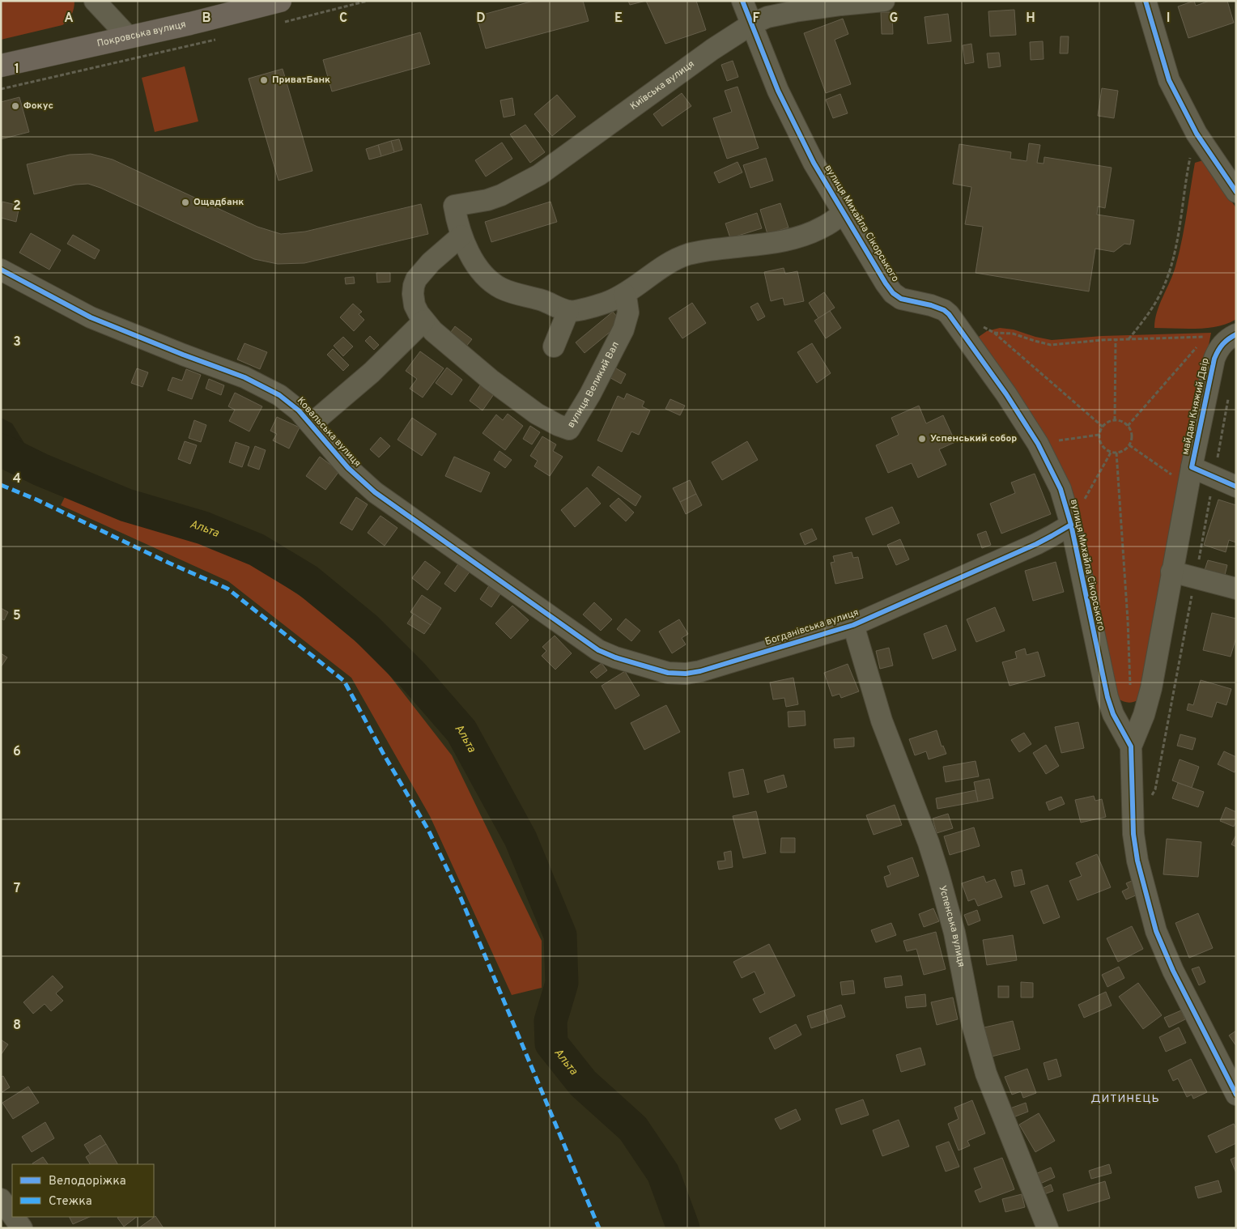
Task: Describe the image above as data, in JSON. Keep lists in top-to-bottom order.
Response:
{
  "streets": {
    "main road": ["Покровська вулиця"],
    "street": [
      "Київська вулиця",
      "вулиця Михайла Сікорського",
      "вулиця Великий Вал",
      "майдан Княжий Двір",
      "Ковальська вулиця",
      "Богданівська вулиця",
      "Успенська вулиця"
    ]
  },
  "crossings": [
    ["Київська вулиця", "вулиця Михайла Сікорського"],
    ["вулиця Михайла Сікорського", "майдан Княжий Двір"],
    ["вулиця Михайла Сікорського", "Богданівська вулиця"],
    ["Ковальська вулиця", "Богданівська вулиця"],
    ["Богданівська вулиця", "Успенська вулиця"]
  ],
  "districts": ["ДИТИНЕЦЬ"],
  "water": ["Альта"],
  "places": [
    "ПриватБанк",
    "Фокус",
    "Ощадбанк",
    "Успенський собор"
  ],
  "legend": ["Велодоріжка", "Стежка"],
  "grid": {
    "columns": [
      "A",
      "B",
      "C",
      "D",
      "E",
      "F",
      "G",
      "H",
      "I"
    ],
    "rows": [
      "1",
      "2",
      "3",
      "4",
      "5",
      "6",
      "7",
      "8"
    ]
  }
}
